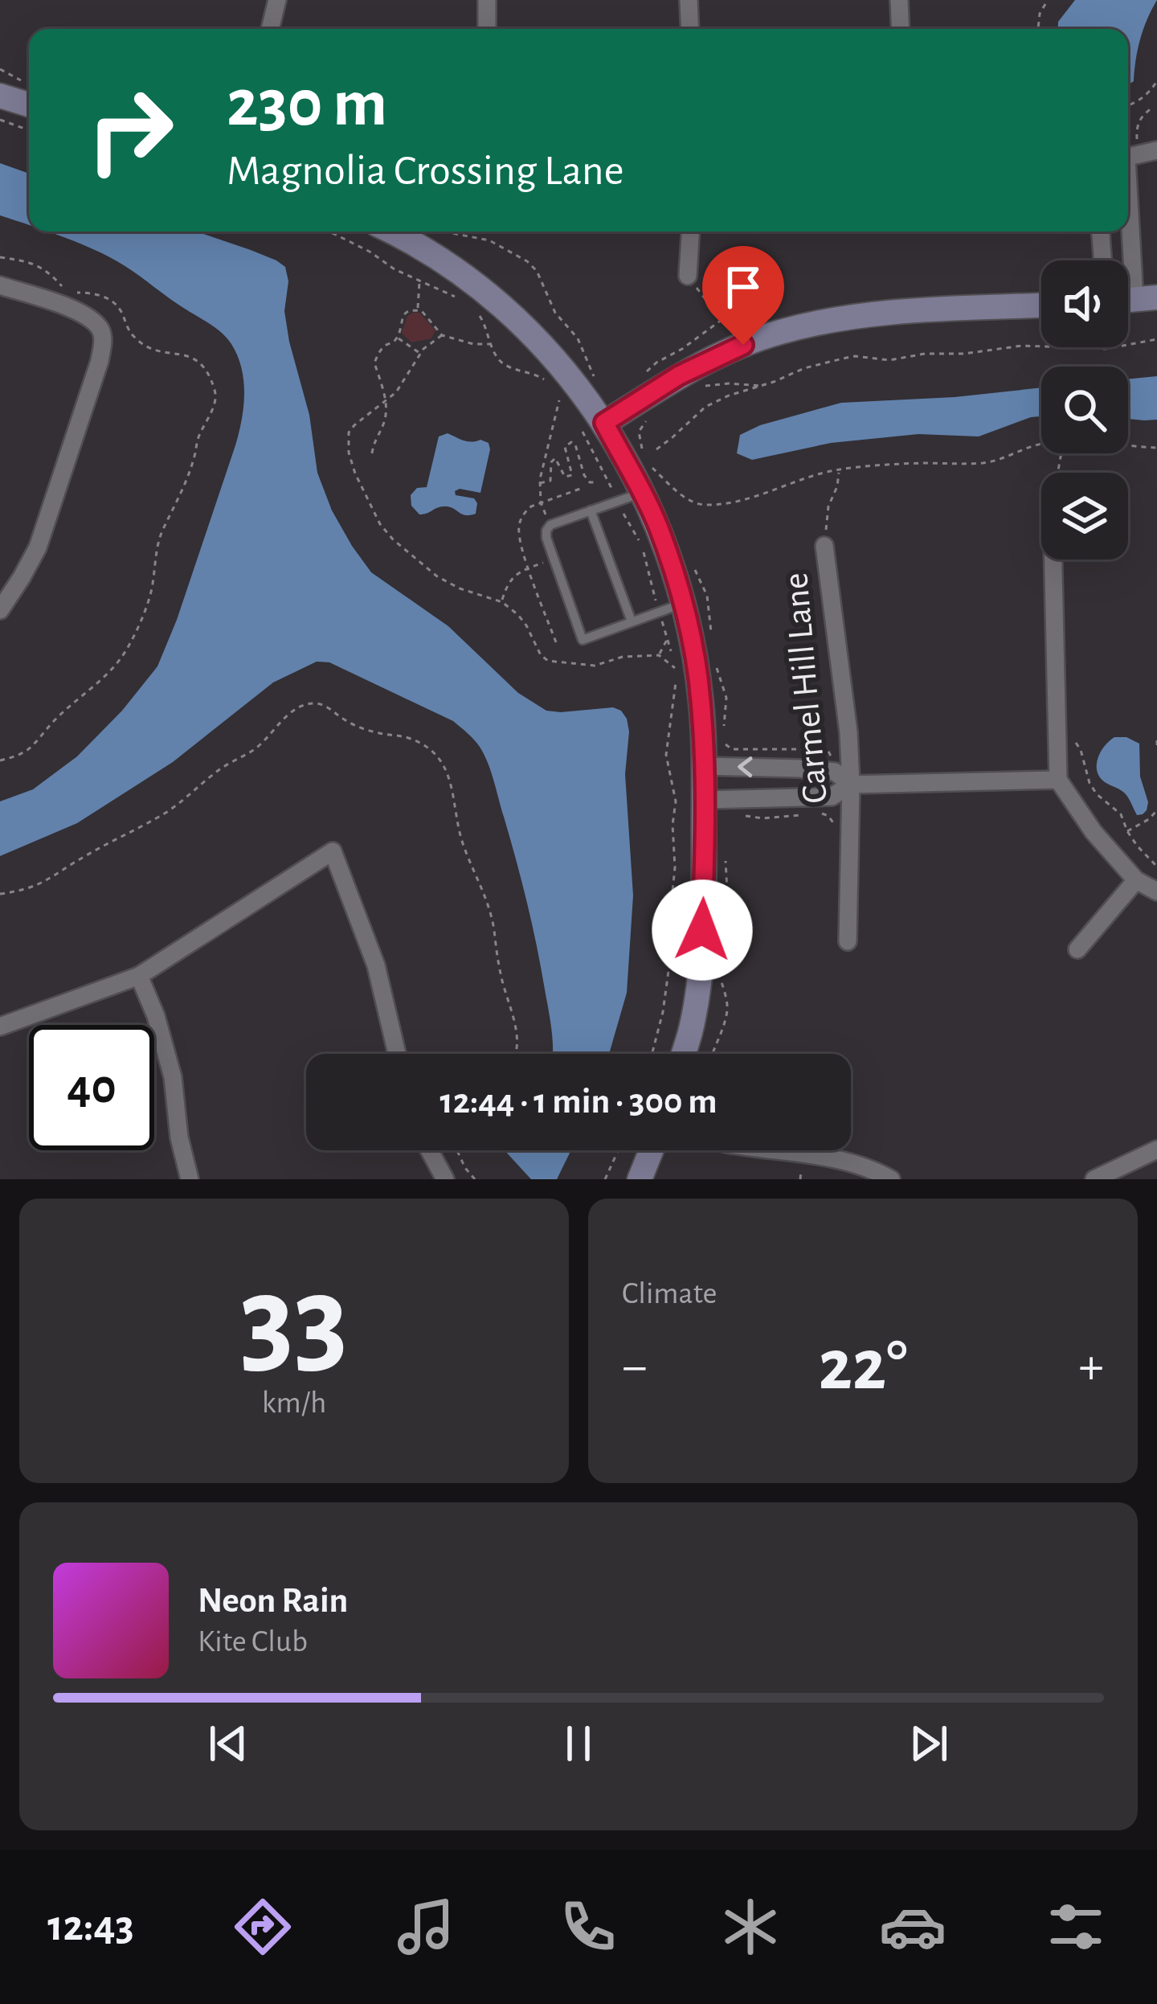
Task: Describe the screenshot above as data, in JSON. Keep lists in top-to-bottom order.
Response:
{
  "streets": {
    "street": ["Carmel Hill Lane"]
  },
  "page": {
    "turn": ["230 m", "Magnolia Crossing Lane"],
    "limit": "40",
    "trip": "12:44 · 1 min · 300 m",
    "tile": [
      ["33", "km/h"],
      "Climate"
    ],
    "heat": ["−", "22°", "+"],
    "song": ["Neon Rain", "Kite Club"],
    "tabs": "12:43"
  }
}
